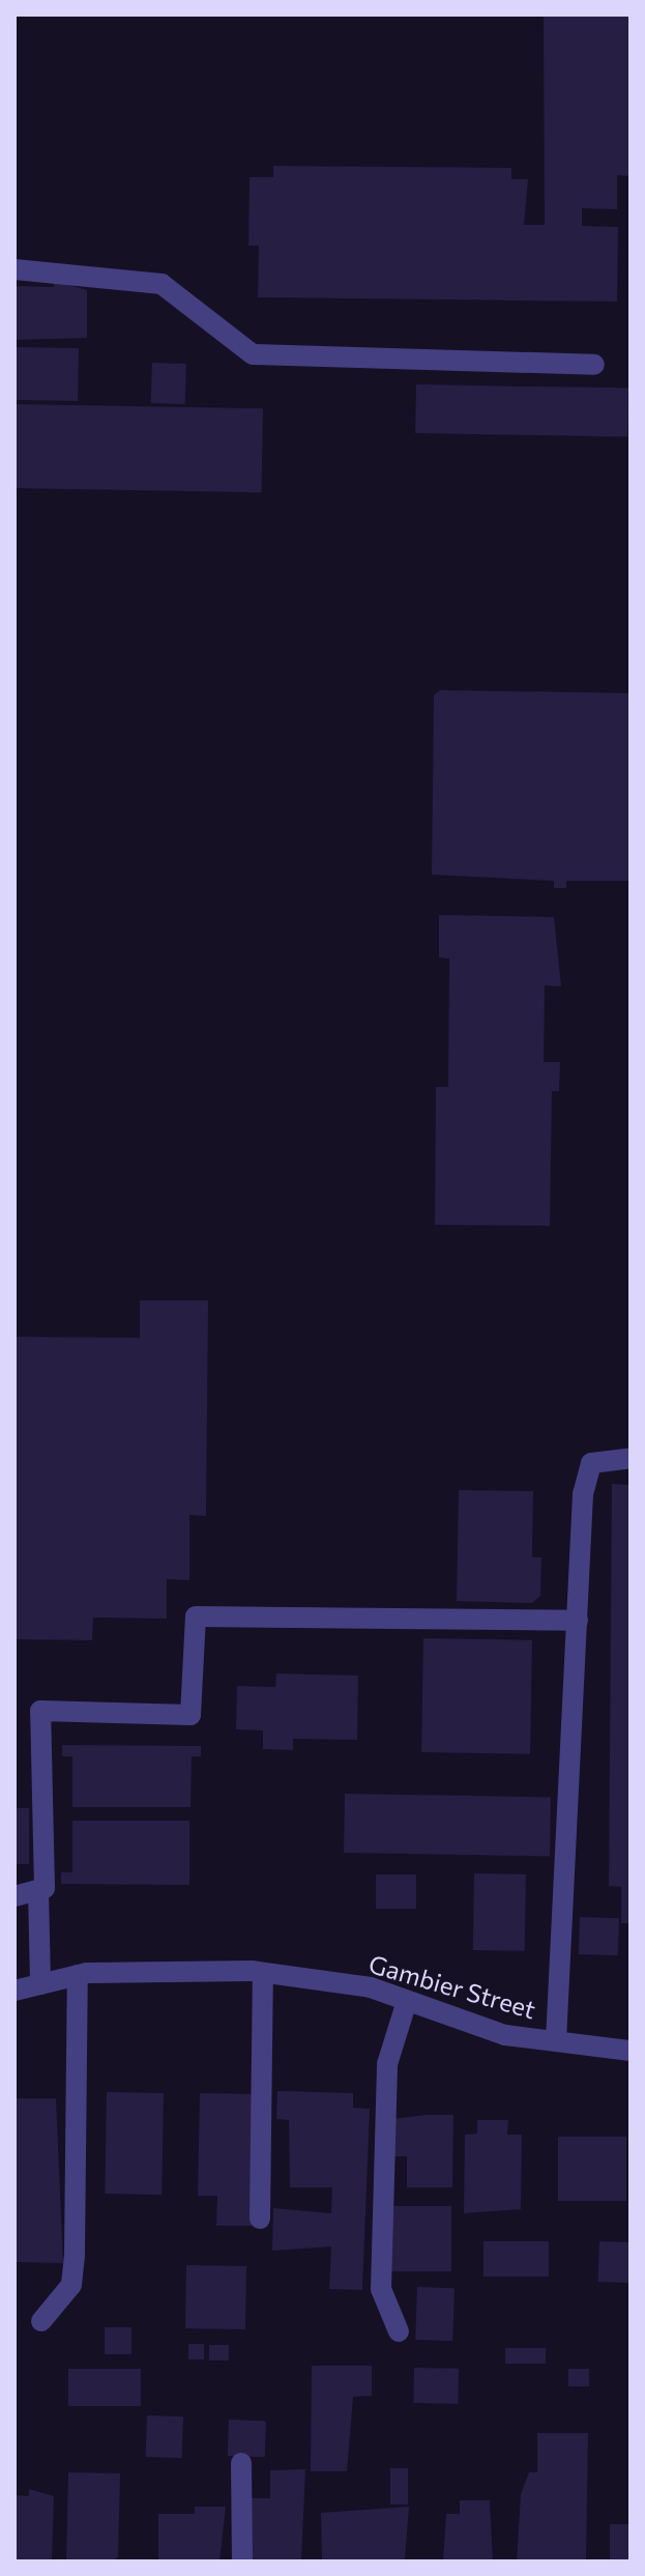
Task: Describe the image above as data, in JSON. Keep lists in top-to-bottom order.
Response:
{
  "streets": {
    "street": ["Gambier Street"]
  }
}
